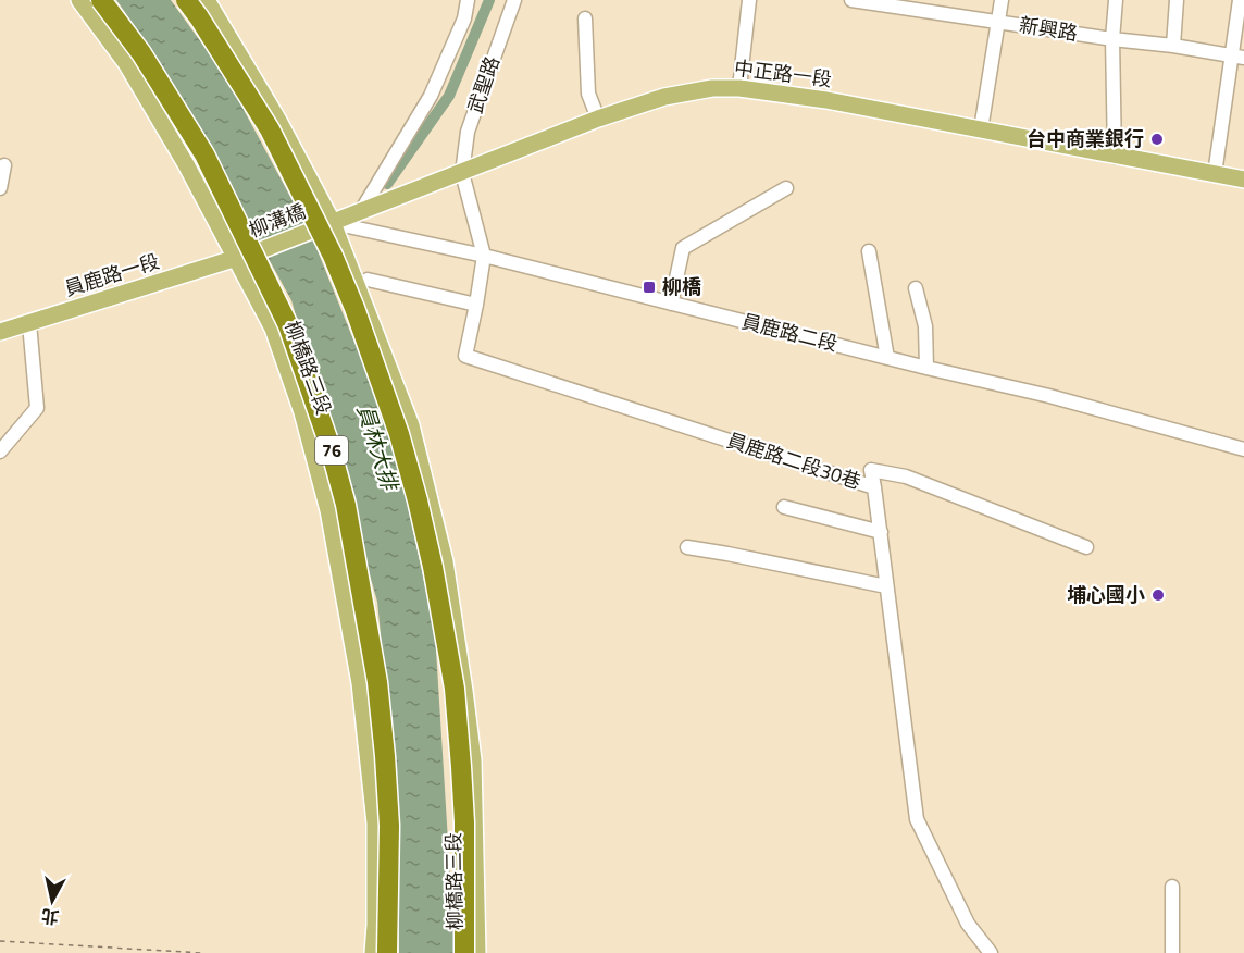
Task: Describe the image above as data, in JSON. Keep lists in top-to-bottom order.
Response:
{
  "streets": {
    "highway": ["76"],
    "main road": [
      "中正路一段",
      "柳溝橋",
      "員鹿路一段",
      "柳橋路三段"
    ],
    "street": [
      "新興路",
      "武聖路",
      "員鹿路二段",
      "員鹿路二段30巷"
    ]
  },
  "crossings": [
    ["中正路一段", "武聖路"],
    ["中正路一段", "柳溝橋"],
    ["中正路一段", "員鹿路二段"],
    ["中正路一段", "柳橋路三段"],
    ["中正路一段", "員鹿路二段30巷"],
    ["武聖路", "員鹿路二段30巷"],
    ["柳溝橋", "員鹿路一段"],
    ["柳溝橋", "員鹿路二段"],
    ["柳溝橋", "柳橋路三段"],
    ["員鹿路一段", "柳橋路三段"],
    ["員鹿路二段", "柳橋路三段"],
    ["員鹿路二段", "員鹿路二段30巷"]
  ],
  "water": ["員林大排"],
  "places": {
    "other": ["台中商業銀行", "埔心國小"],
    "transit": ["柳橋"]
  },
  "north": "bottom"
}
